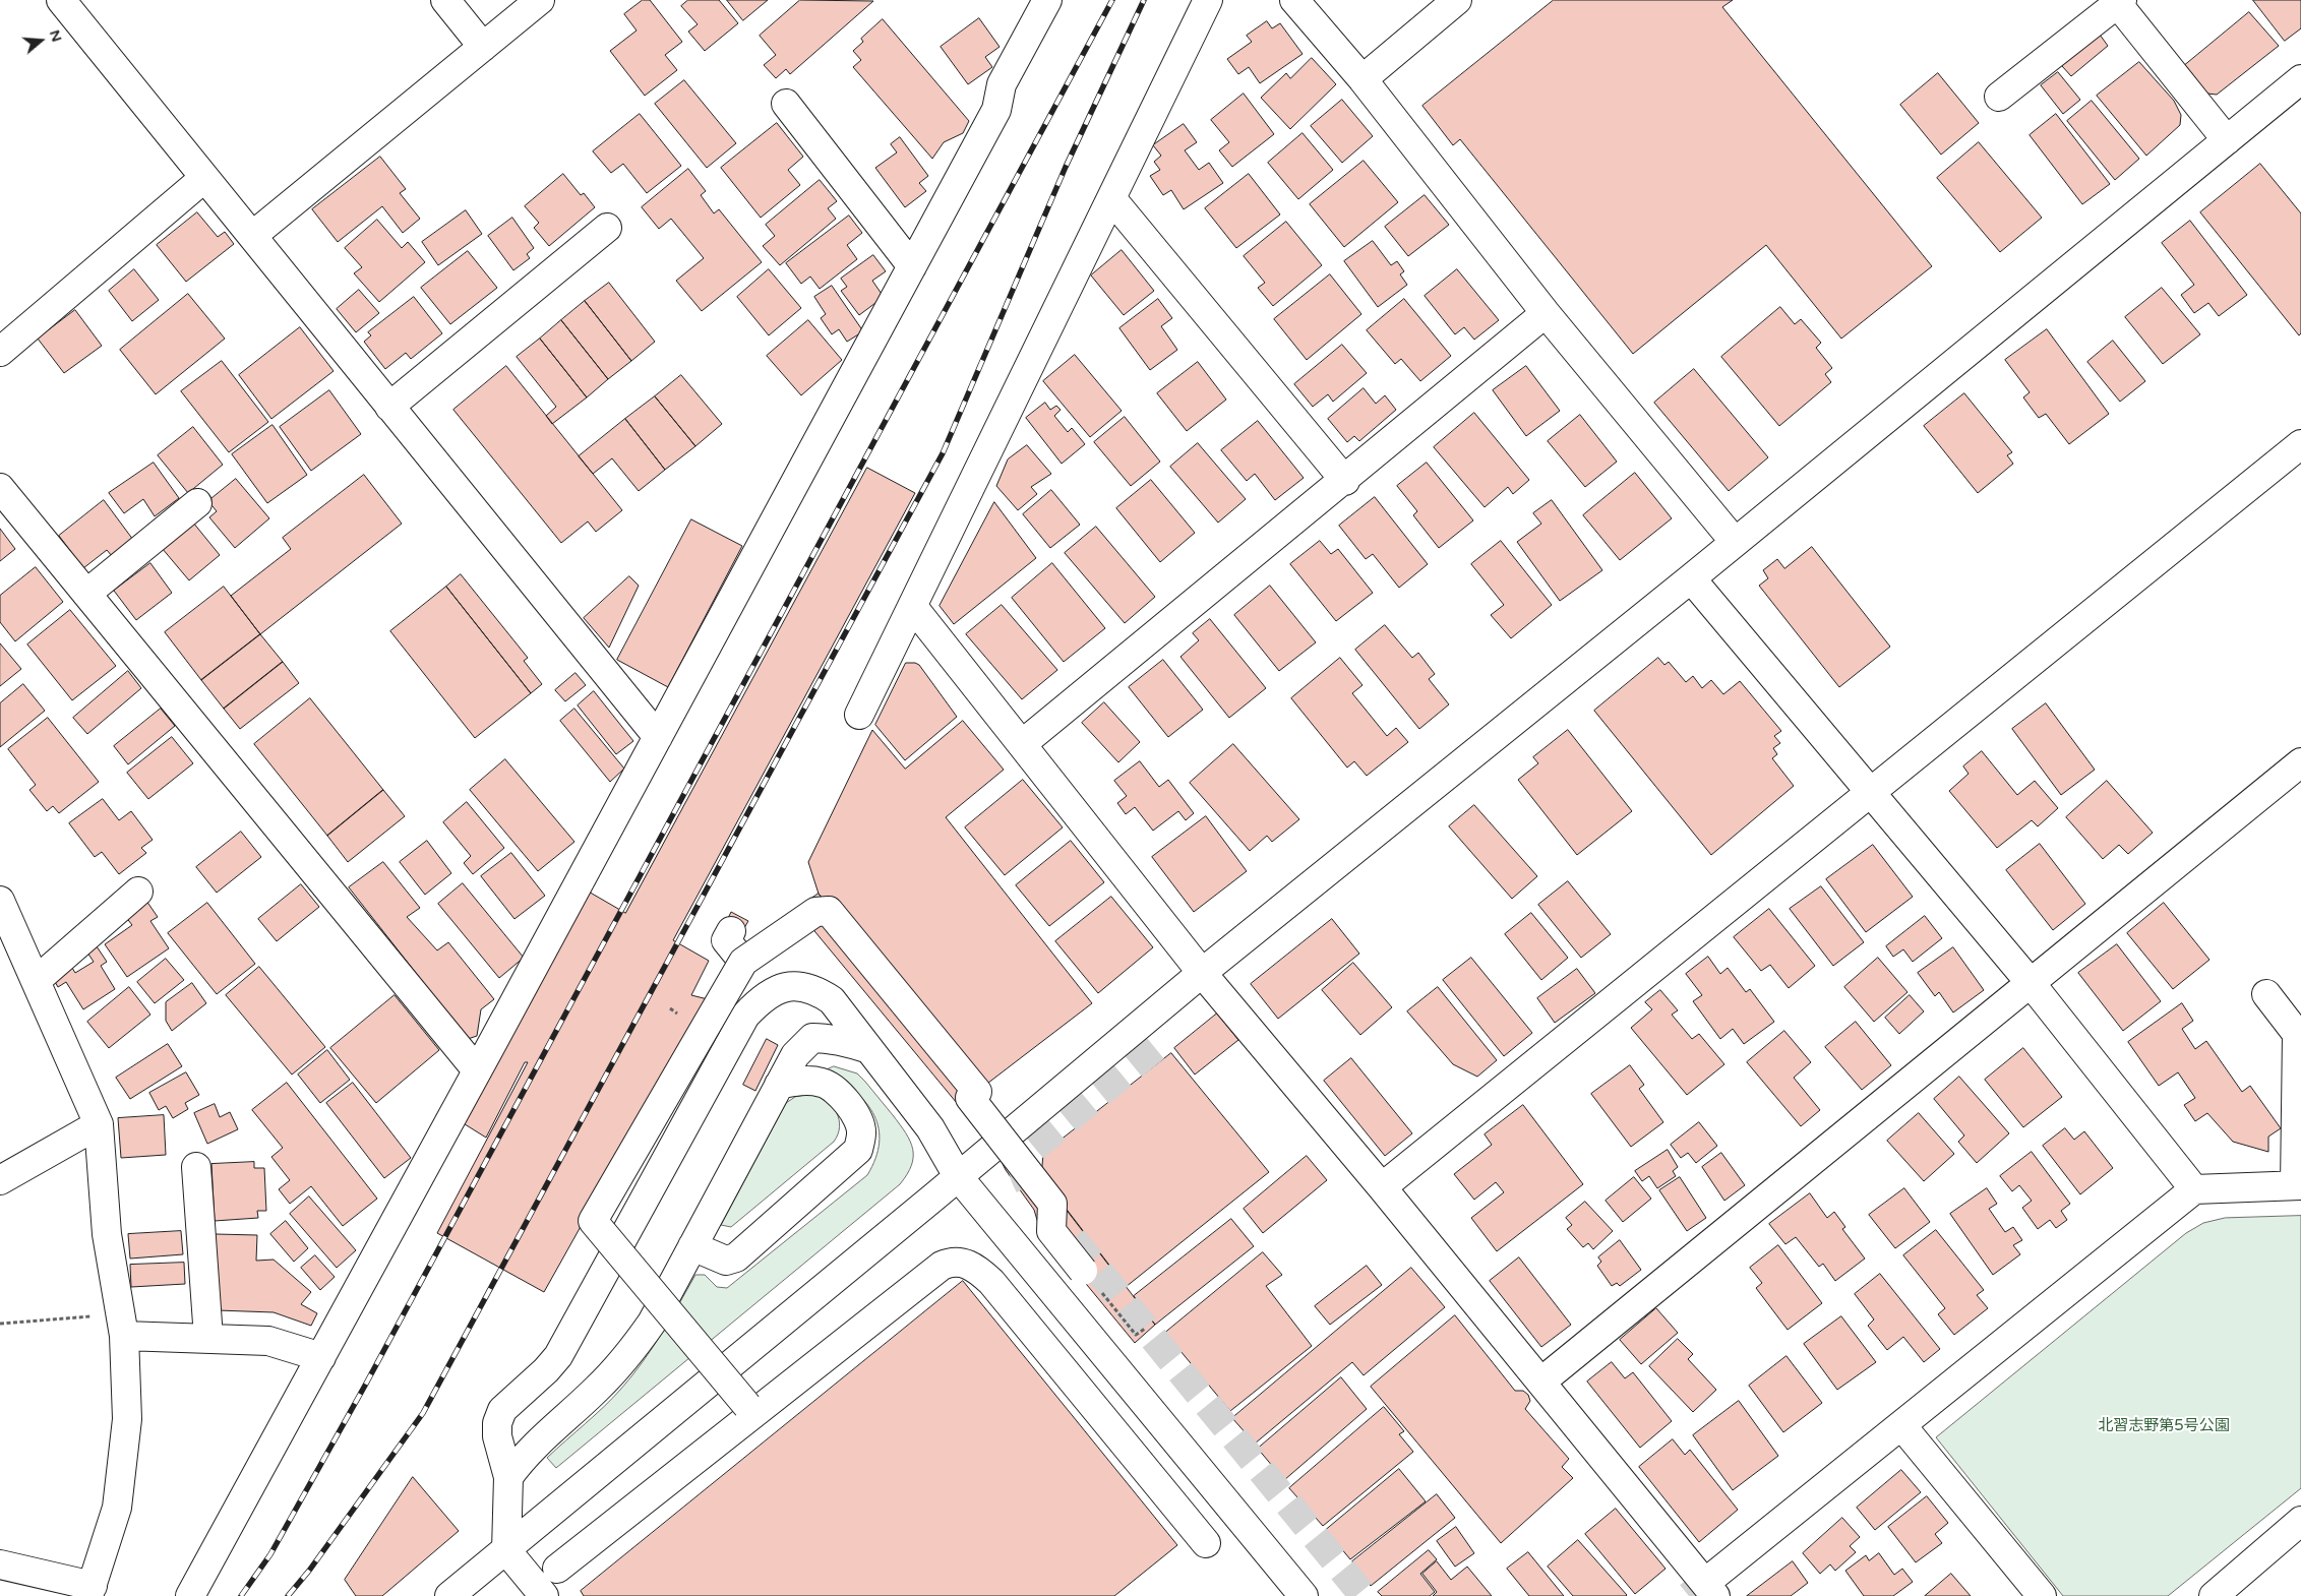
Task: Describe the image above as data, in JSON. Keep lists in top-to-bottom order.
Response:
{
  "parks": ["北習志野第5号公園"],
  "north": "right"
}
